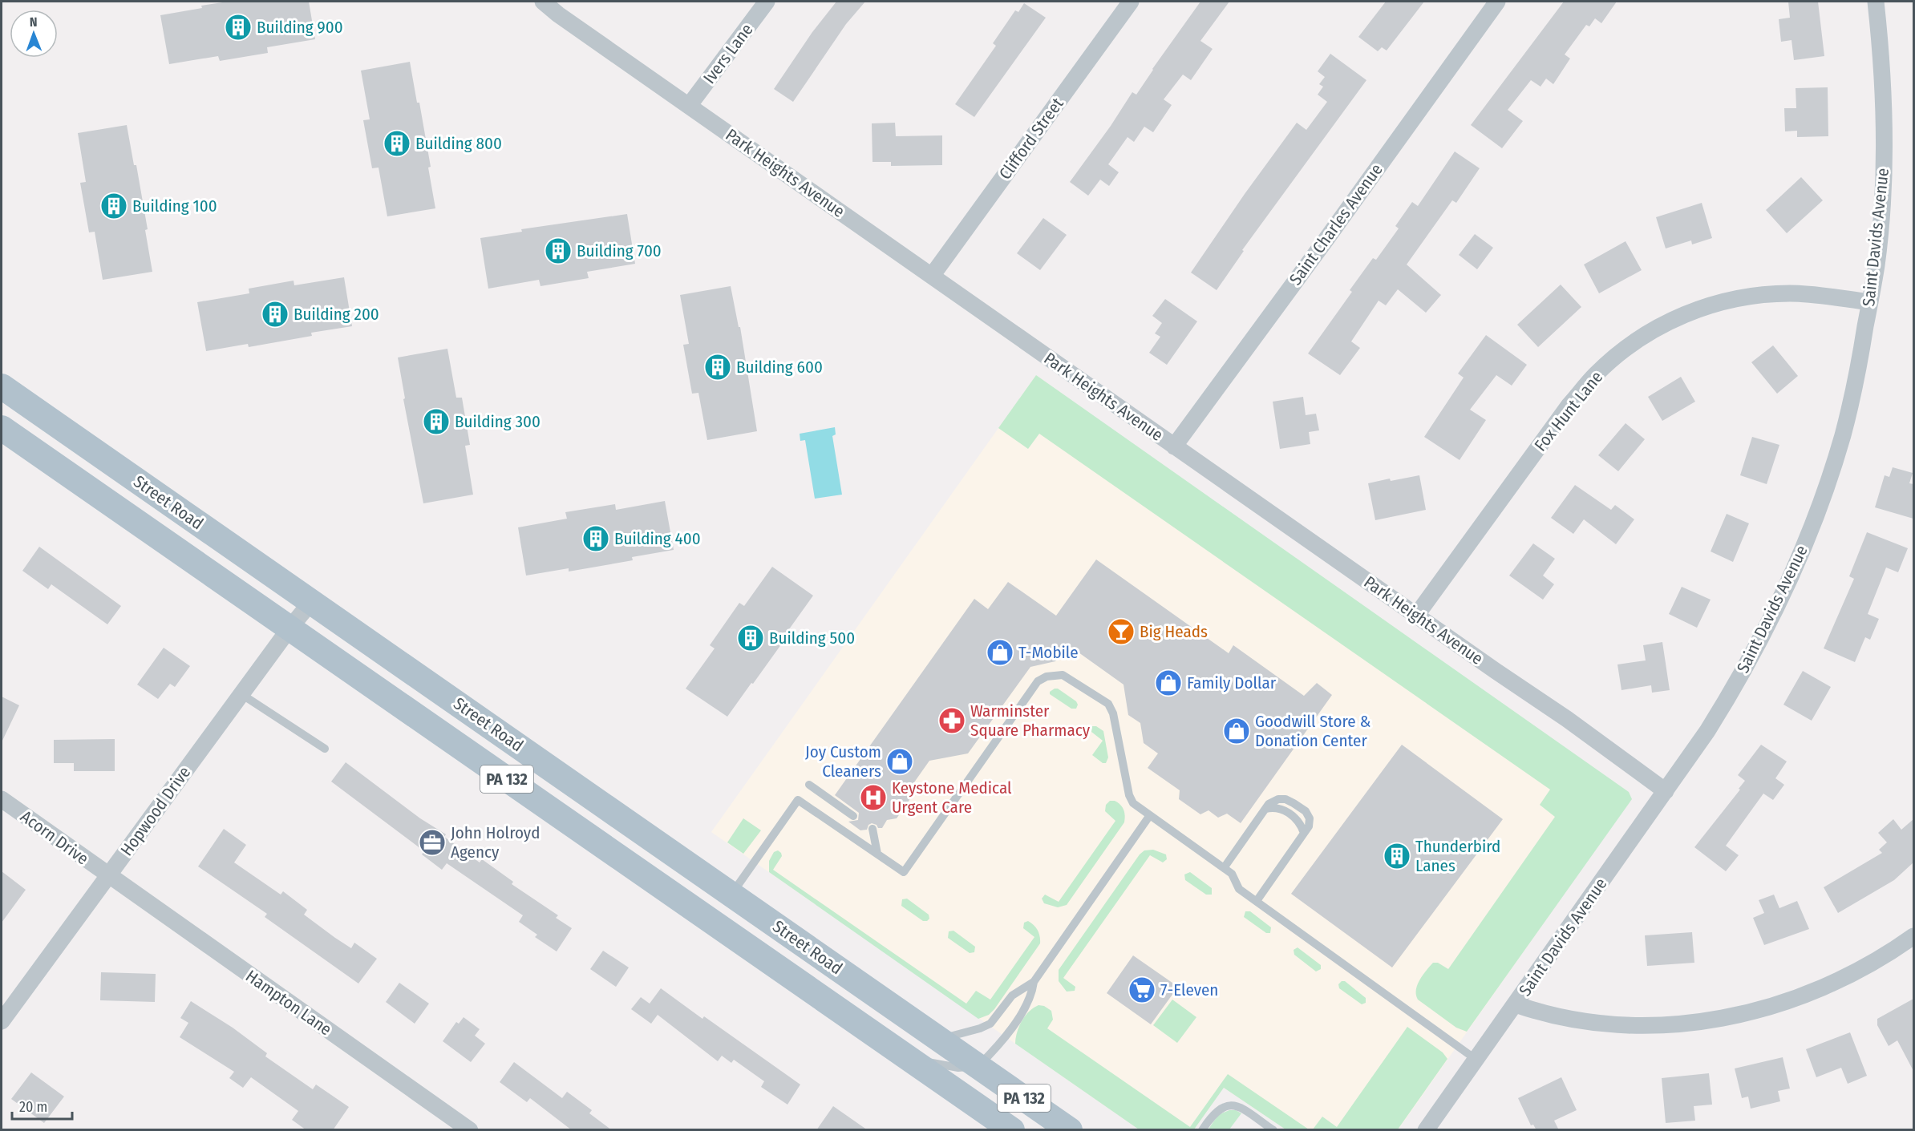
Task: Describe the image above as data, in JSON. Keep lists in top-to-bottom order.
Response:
{
  "streets": {
    "main road": ["Street Road", "PA 132"],
    "street": [
      "Ivers Lane",
      "Clifford Street",
      "Park Heights Avenue",
      "Saint Charles Avenue",
      "Saint Davids Avenue",
      "Fox Hunt Lane",
      "Hopwood Drive",
      "Acorn Drive",
      "Hampton Lane"
    ]
  },
  "crossings": [
    ["Ivers Lane", "Park Heights Avenue"],
    ["Clifford Street", "Park Heights Avenue"],
    ["Park Heights Avenue", "Saint Charles Avenue"],
    ["Park Heights Avenue", "Saint Davids Avenue"],
    ["Park Heights Avenue", "Fox Hunt Lane"],
    ["Saint Davids Avenue", "Fox Hunt Lane"],
    ["Street Road", "Hopwood Drive"],
    ["Hopwood Drive", "Acorn Drive"],
    ["Hopwood Drive", "Hampton Lane"],
    ["Acorn Drive", "Hampton Lane"]
  ],
  "places": {
    "building": [
      "Building 900",
      "Building 800",
      "Building 100",
      "Building 700",
      "Building 200",
      "Building 600",
      "Building 300",
      "Building 400",
      "Building 500",
      "Thunderbird Lanes"
    ],
    "bar": ["Big Heads"],
    "shop": [
      "T-Mobile",
      "Family Dollar",
      "Goodwill Store & Donation Center",
      "Joy Custom Cleaners"
    ],
    "pharmacy": ["Warminster Square Pharmacy"],
    "hospital": ["Keystone Medical Urgent Care"],
    "office": ["John Holroyd Agency"],
    "supermarket": ["7-Eleven"]
  },
  "scale_bar": "20 m",
  "north": "top"
}
